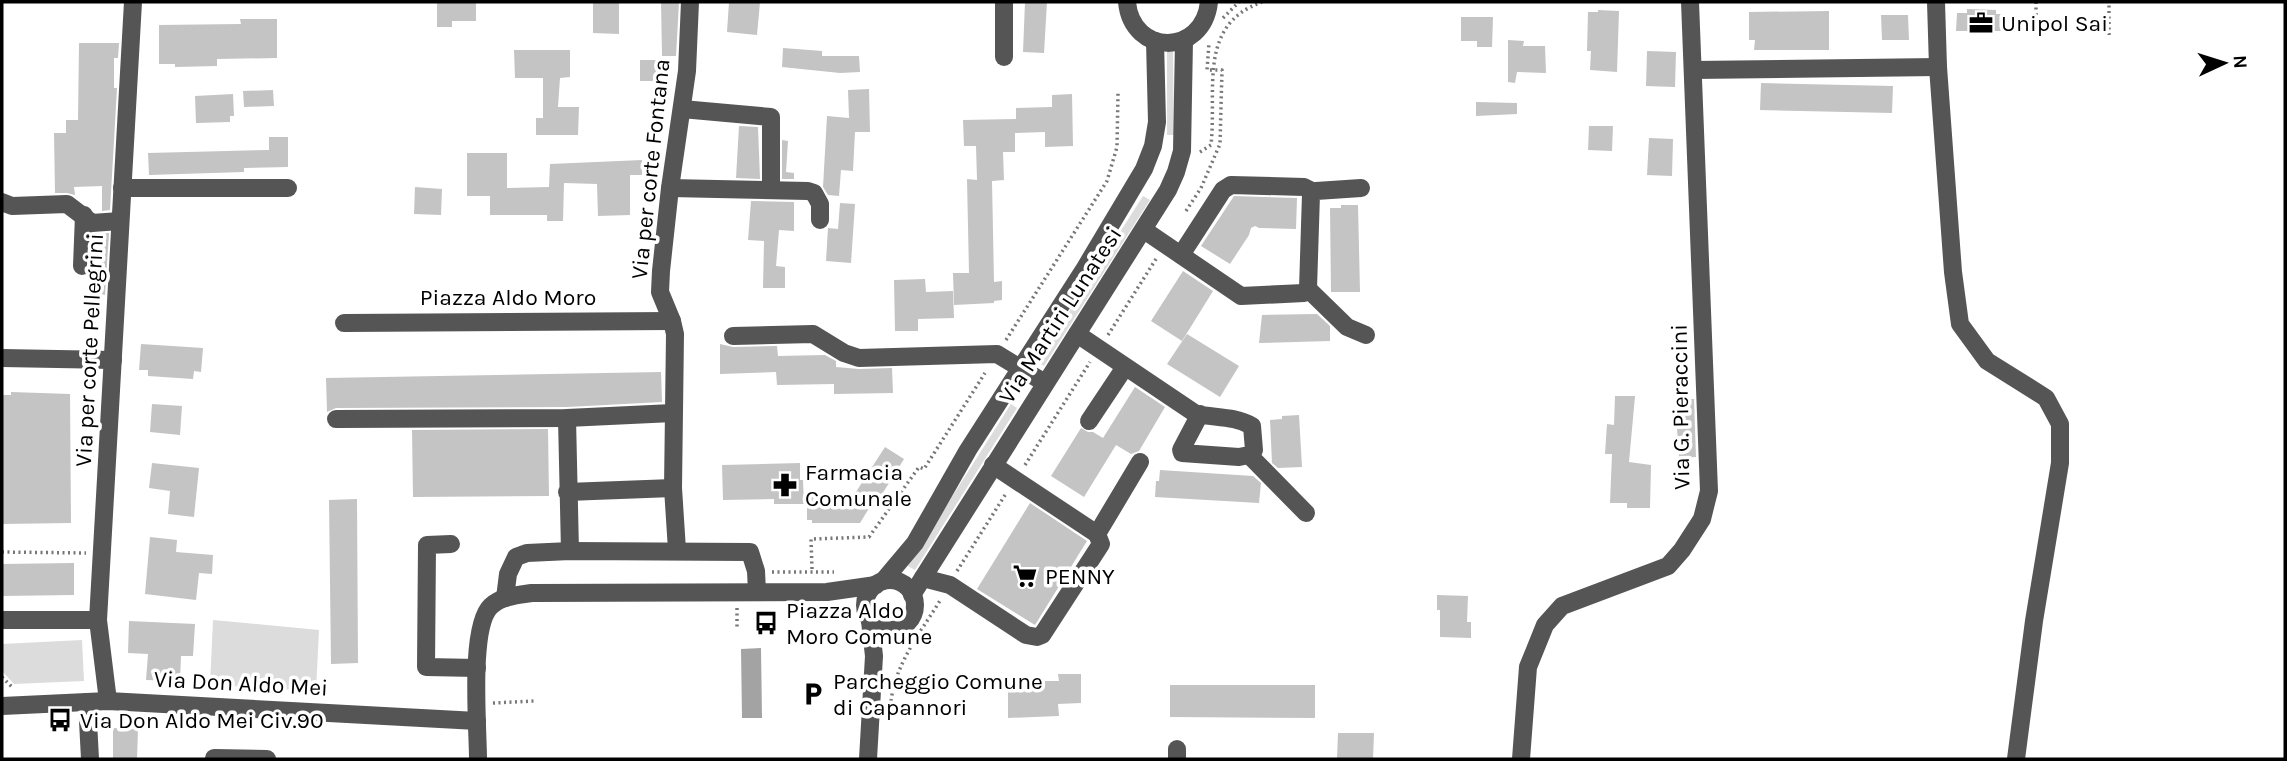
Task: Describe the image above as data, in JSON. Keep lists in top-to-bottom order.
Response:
{
  "streets": {
    "street": [
      "Via per corte Fontana",
      "Piazza Aldo Moro",
      "Via Martiri Lunatesi",
      "Via per corte Pellegrini",
      "Via G. Pieraccini",
      "Via Don Aldo Mei"
    ]
  },
  "crossings": [
    ["Via per corte Fontana", "Piazza Aldo Moro"],
    ["Via per corte Pellegrini", "Via Don Aldo Mei"]
  ],
  "places": {
    "office": ["Unipol Sai"],
    "pharmacy": ["Farmacia Comunale"],
    "supermarket": ["PENNY"],
    "bus stop": ["Piazza Aldo Moro Comune", "Via Don Aldo Mei Civ.90"],
    "parking": ["Parcheggio Comune di Capannori"]
  },
  "north": "right"
}
